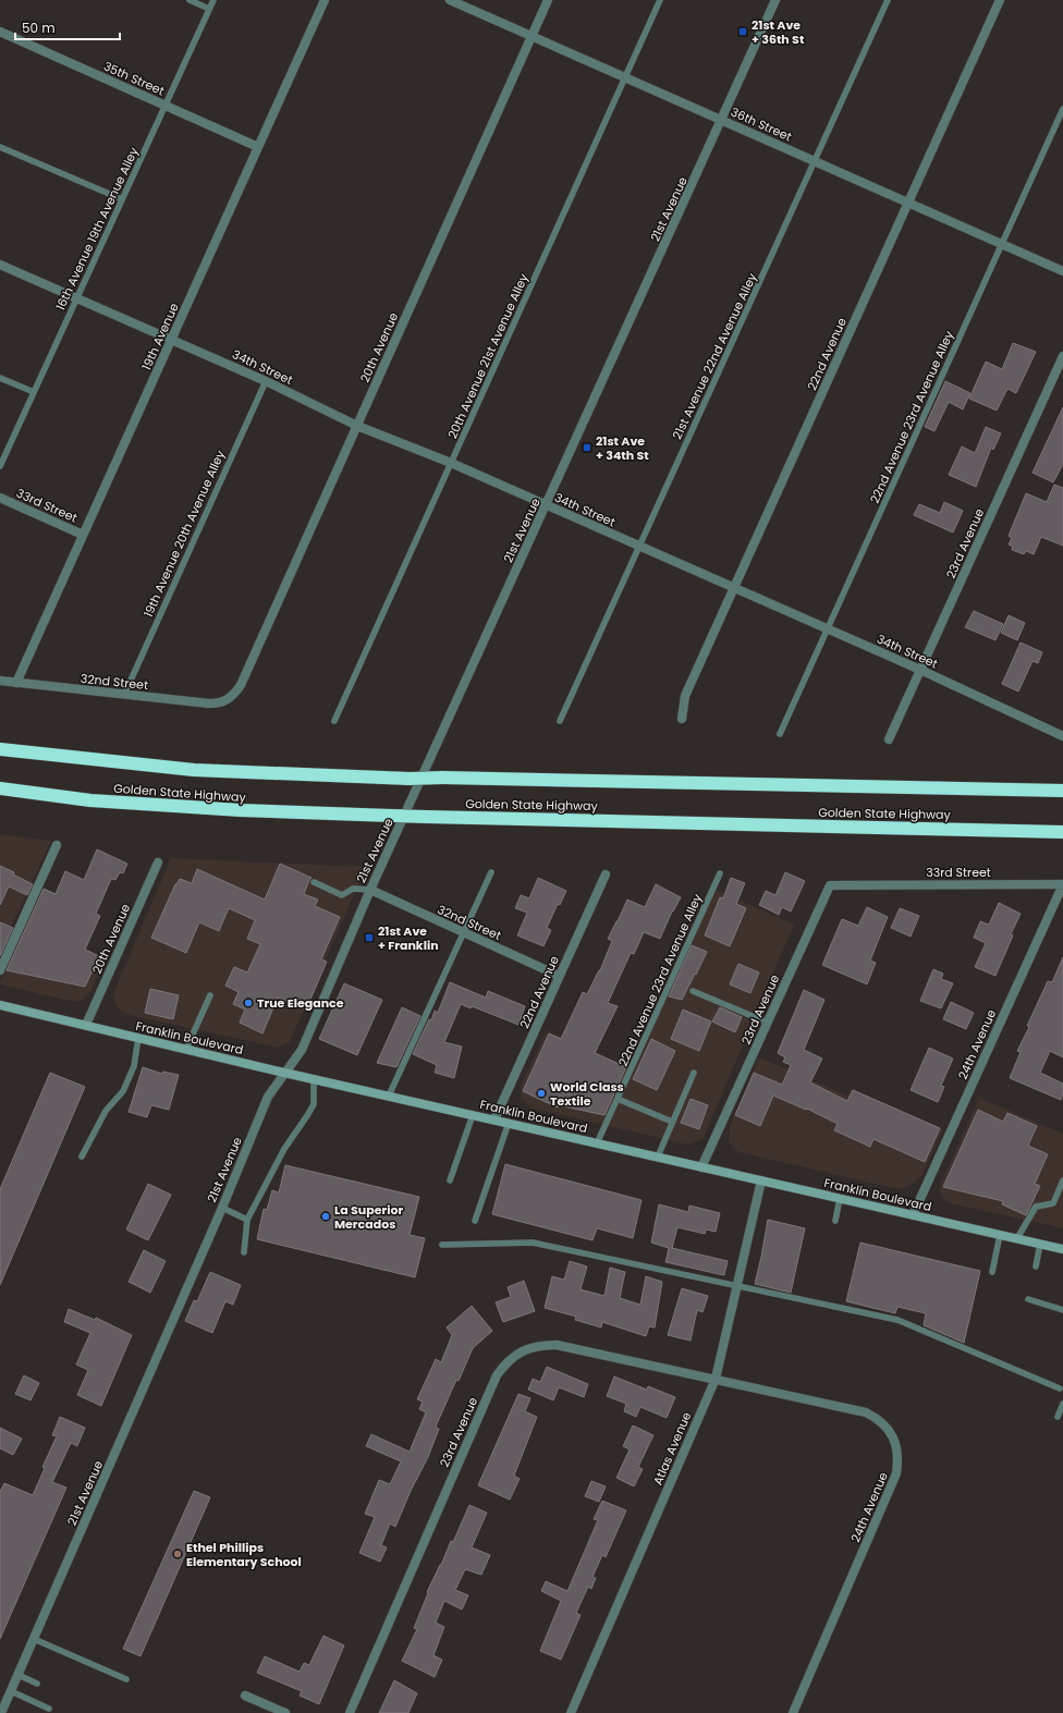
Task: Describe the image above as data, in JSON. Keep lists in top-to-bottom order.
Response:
{
  "streets": {
    "highway": ["Golden State Highway"],
    "main road": ["Franklin Boulevard"],
    "street": [
      "35th Street",
      "36th Street",
      "21st Avenue",
      "19th Avenue",
      "20th Avenue",
      "22nd Avenue",
      "34th Street",
      "33rd Street",
      "23rd Avenue",
      "32nd Street",
      "24th Avenue",
      "Atlas Avenue"
    ],
    "lane": [
      "16th Avenue 19th Avenue Alley",
      "20th Avenue 21st Avenue Alley",
      "21st Avenue 22nd Avenue Alley",
      "22nd Avenue 23rd Avenue Alley",
      "19th Avenue 20th Avenue Alley"
    ]
  },
  "crossings": [
    ["35th Street", "16th Avenue 19th Avenue Alley"],
    ["35th Street", "19th Avenue"],
    ["36th Street", "21st Avenue"],
    ["36th Street", "20th Avenue"],
    ["36th Street", "22nd Avenue"],
    ["36th Street", "20th Avenue 21st Avenue Alley"],
    ["36th Street", "21st Avenue 22nd Avenue Alley"],
    ["36th Street", "22nd Avenue 23rd Avenue Alley"],
    ["21st Avenue", "34th Street"],
    ["21st Avenue", "32nd Street"],
    ["21st Avenue", "Franklin Boulevard"],
    ["16th Avenue 19th Avenue Alley", "34th Street"],
    ["19th Avenue", "34th Street"],
    ["19th Avenue", "33rd Street"],
    ["19th Avenue", "32nd Street"],
    ["20th Avenue", "34th Street"],
    ["20th Avenue", "32nd Street"],
    ["20th Avenue", "Franklin Boulevard"],
    ["22nd Avenue", "34th Street"],
    ["22nd Avenue", "32nd Street"],
    ["22nd Avenue", "Franklin Boulevard"],
    ["20th Avenue 21st Avenue Alley", "34th Street"],
    ["21st Avenue 22nd Avenue Alley", "34th Street"],
    ["34th Street", "22nd Avenue 23rd Avenue Alley"],
    ["34th Street", "19th Avenue 20th Avenue Alley"],
    ["34th Street", "23rd Avenue"],
    ["22nd Avenue 23rd Avenue Alley", "Franklin Boulevard"],
    ["33rd Street", "23rd Avenue"],
    ["33rd Street", "24th Avenue"],
    ["19th Avenue 20th Avenue Alley", "32nd Street"],
    ["23rd Avenue", "Franklin Boulevard"],
    ["23rd Avenue", "24th Avenue"],
    ["23rd Avenue", "Atlas Avenue"],
    ["Franklin Boulevard", "24th Avenue"],
    ["Franklin Boulevard", "Atlas Avenue"],
    ["24th Avenue", "Atlas Avenue"]
  ],
  "places": {
    "transit": ["21st Ave + 36th St", "21st Ave + 34th St", "21st Ave + Franklin"],
    "other": [
      "True Elegance",
      "World Class Textile",
      "La Superior Mercados",
      "Ethel Phillips Elementary School"
    ]
  },
  "scale_bar": "50 m"
}
